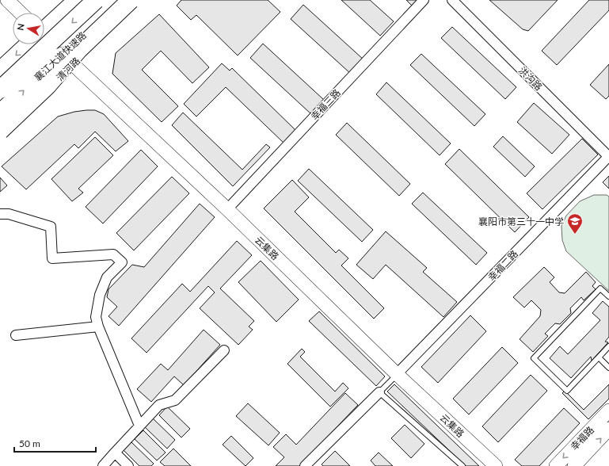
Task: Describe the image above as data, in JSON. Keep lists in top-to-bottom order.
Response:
{
  "streets": {
    "highway": ["襄江大道快速路"],
    "main road": ["清河路"],
    "street": [
      "洪沟路",
      "幸福三路",
      "云集路",
      "幸福二路",
      "幸福路"
    ]
  },
  "crossings": [
    ["清河路", "云集路"],
    ["洪沟路", "幸福二路"],
    ["幸福三路", "云集路"],
    ["云集路", "幸福二路"]
  ],
  "places": {
    "school or university": ["襄阳市第三十一中学"]
  },
  "scale_bar": "50 m",
  "north": "left"
}
